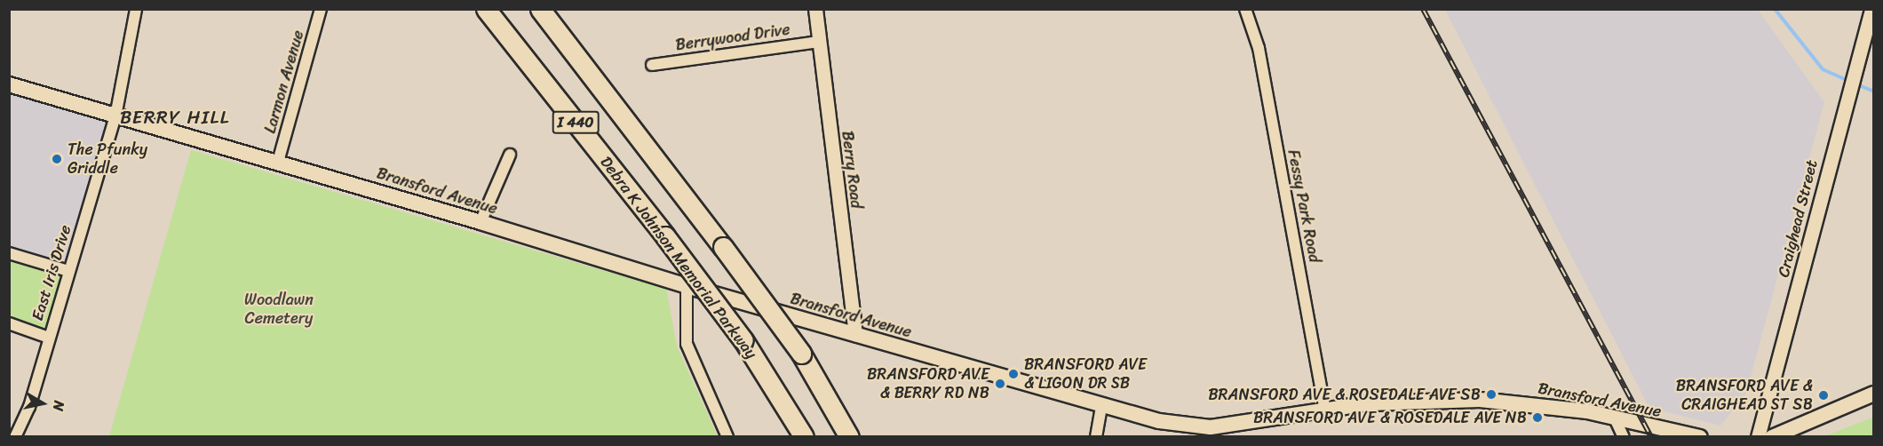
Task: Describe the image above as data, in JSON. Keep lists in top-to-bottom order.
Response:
{
  "streets": {
    "highway": ["I 440", "Debra K Johnson Memorial Parkway"],
    "main road": ["Bransford Avenue"],
    "street": [
      "Berrywood Drive",
      "Larmon Avenue",
      "Berry Road",
      "Fessy Park Road",
      "Craighead Street",
      "East Iris Drive"
    ]
  },
  "crossings": [
    ["Berrywood Drive", "Berry Road"],
    ["Larmon Avenue", "Bransford Avenue"],
    ["Berry Road", "Bransford Avenue"],
    ["Bransford Avenue", "Fessy Park Road"],
    ["Bransford Avenue", "East Iris Drive"]
  ],
  "districts": ["BERRY HILL"],
  "parks": ["Woodlawn Cemetery"],
  "places": [
    "The Pfunky Griddle",
    "BRANSFORD AVE & LIGON DR SB",
    "BRANSFORD AVE & BERRY RD NB",
    "BRANSFORD AVE & ROSEDALE AVE SB",
    "BRANSFORD AVE & CRAIGHEAD ST SB",
    "BRANSFORD AVE & ROSEDALE AVE NB"
  ],
  "north": "right"
}
